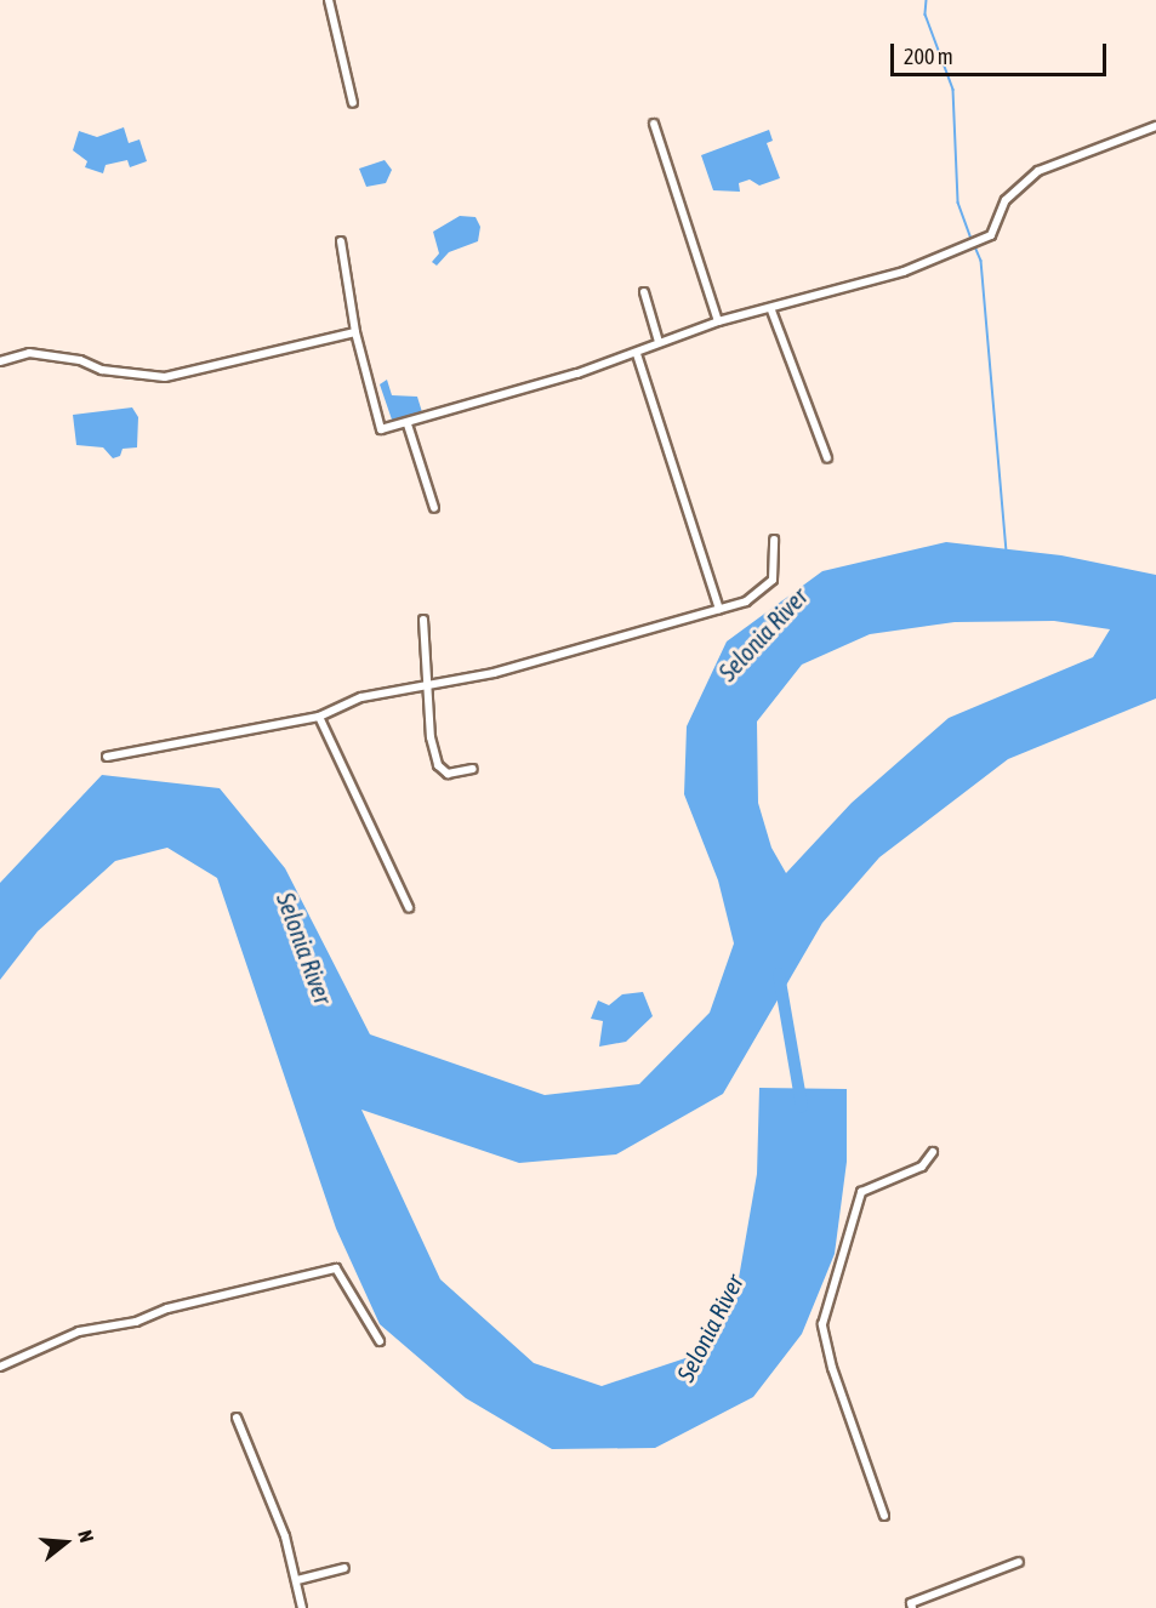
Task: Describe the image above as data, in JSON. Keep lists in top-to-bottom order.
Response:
{
  "water": ["Selonia River"],
  "scale_bar": "200 m",
  "north": "right"
}
